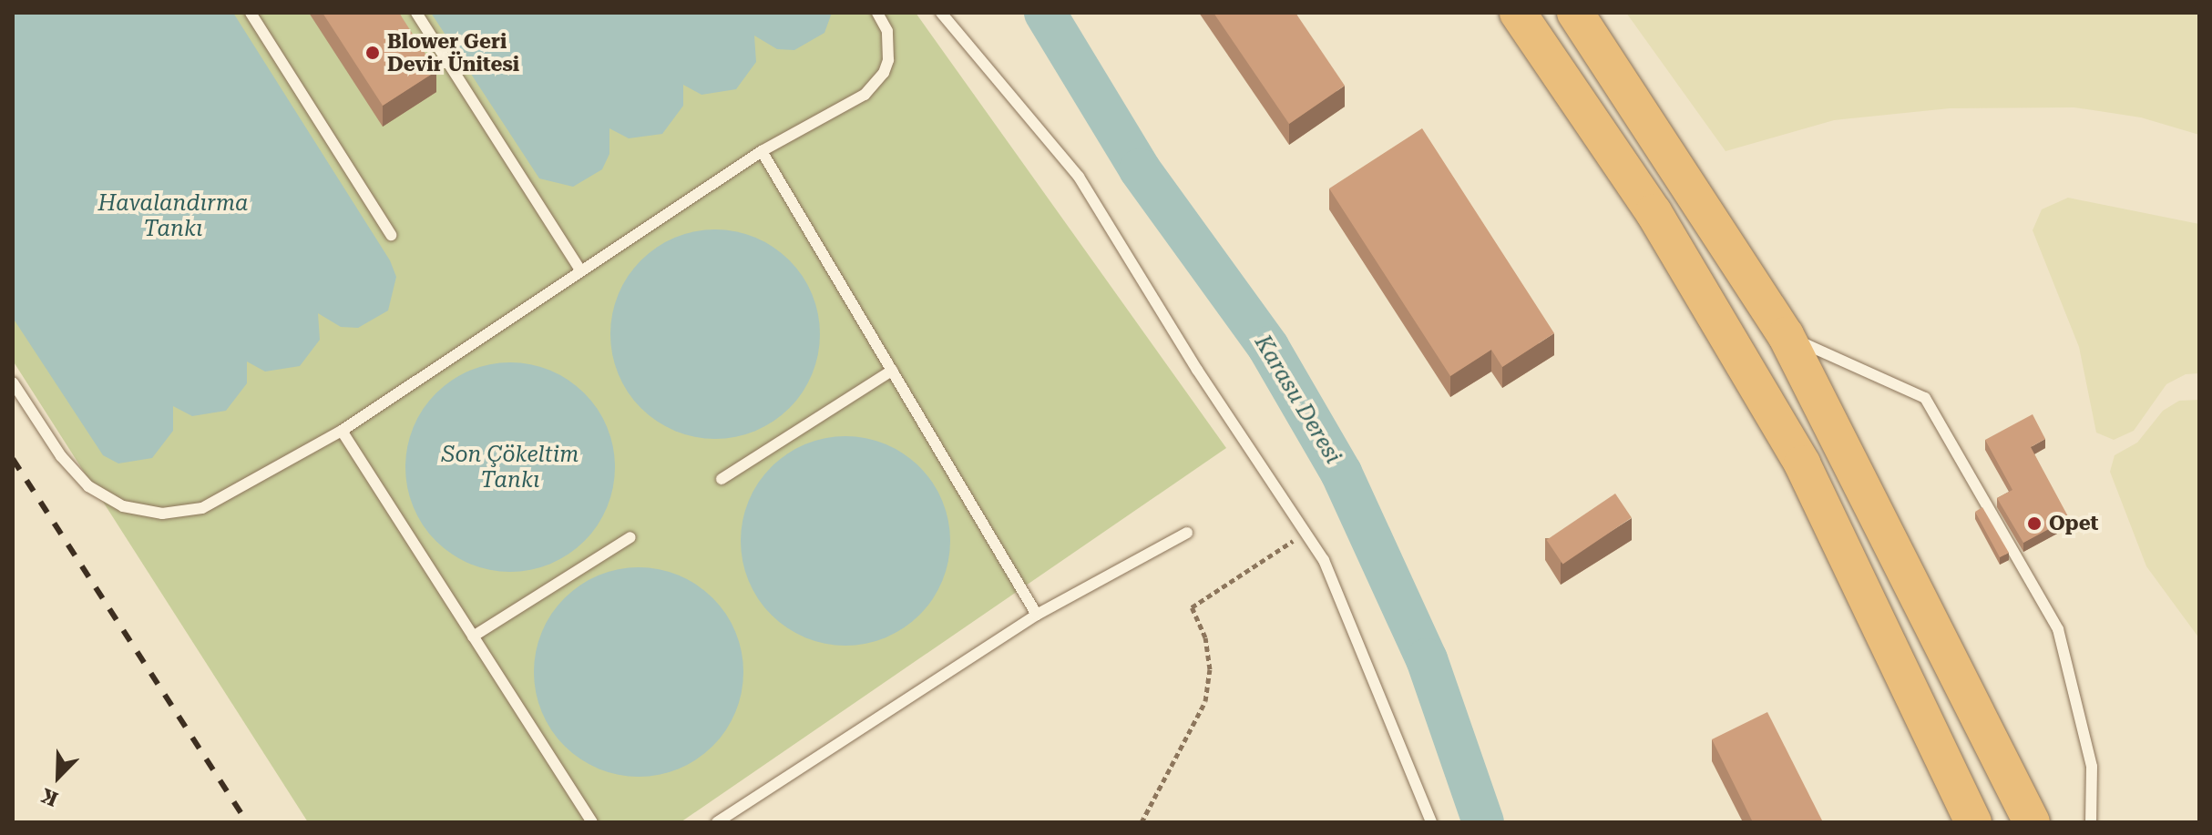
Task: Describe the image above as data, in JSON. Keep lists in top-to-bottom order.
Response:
{
  "water": ["Havalandırma Tankı", "Karasu Deresi", "Son Çökeltim Tankı"],
  "places": ["Blower Geri Devir Ünitesi", "Opet"],
  "north": "bottom left"
}
